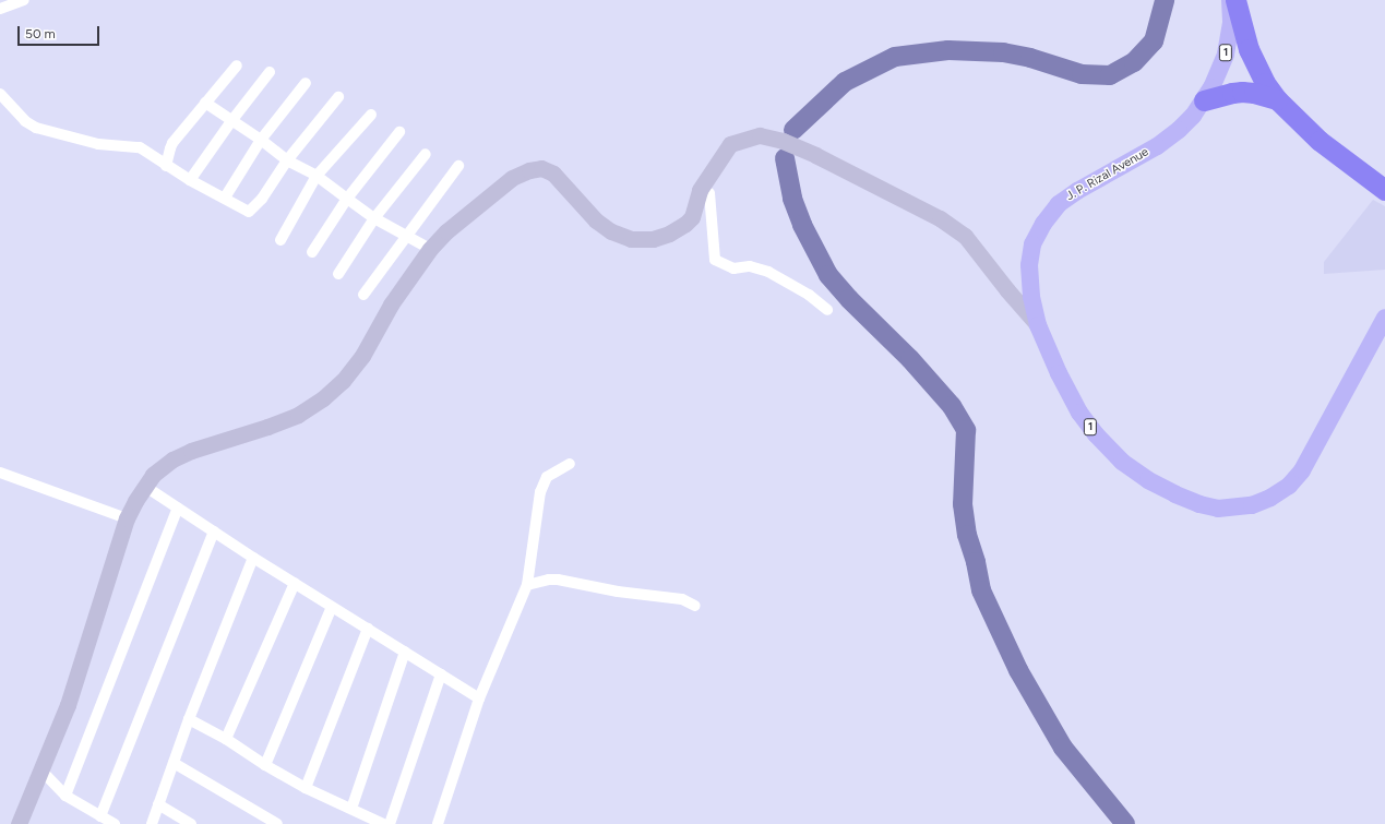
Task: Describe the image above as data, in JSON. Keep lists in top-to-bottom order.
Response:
{
  "streets": {
    "main road": ["1", "J. P. Rizal Avenue"]
  },
  "scale_bar": "50 m"
}
